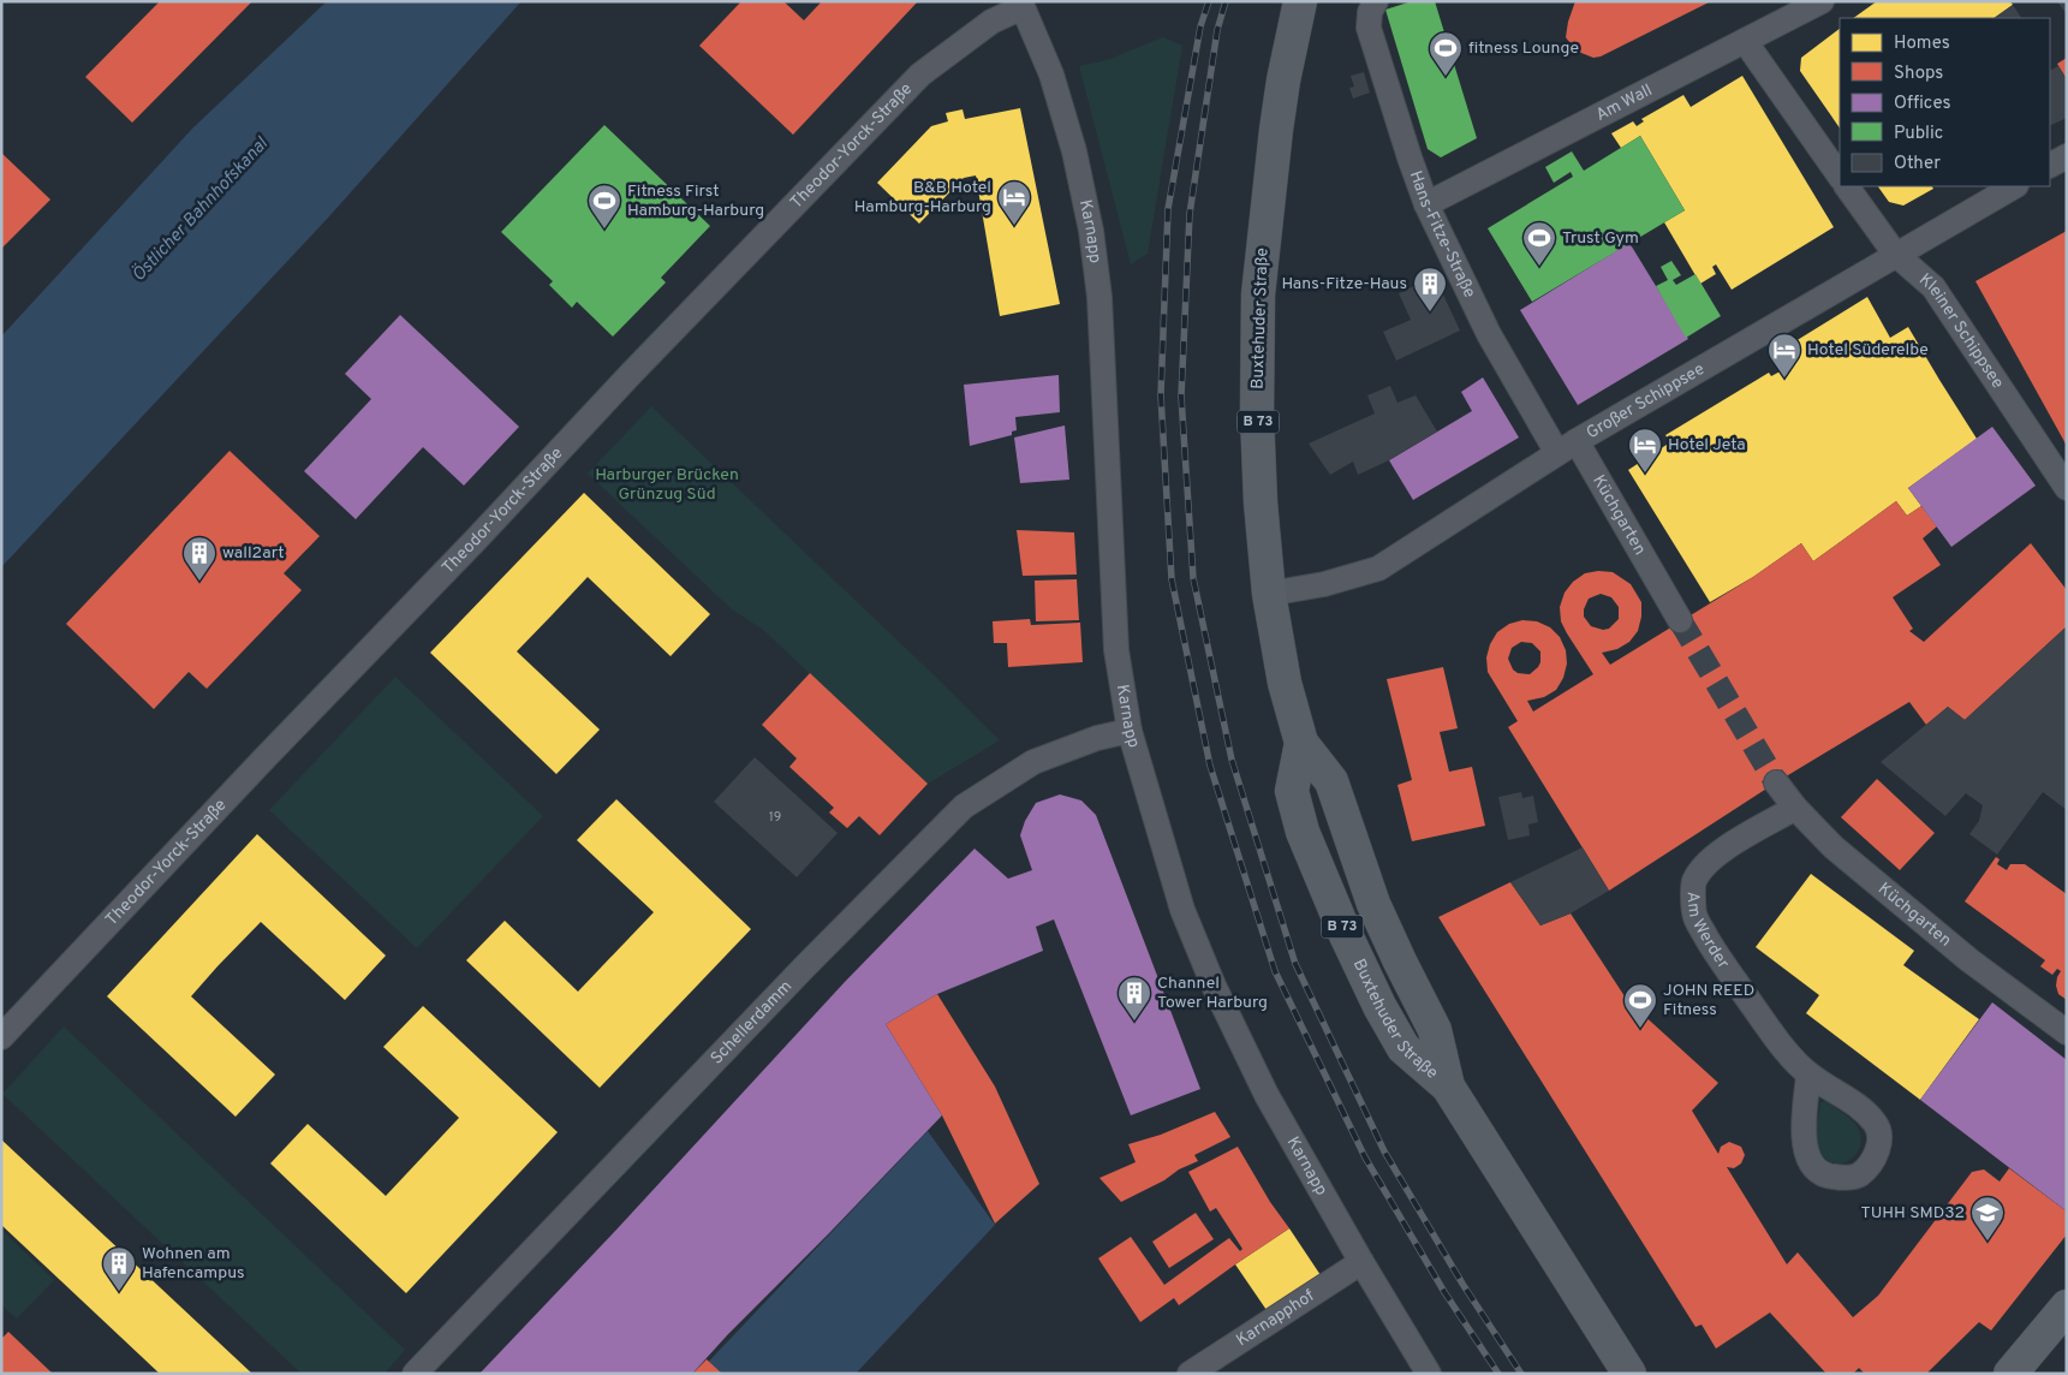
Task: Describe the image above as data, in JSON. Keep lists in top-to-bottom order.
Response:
{
  "streets": {
    "main road": ["Buxtehuder Straße", "B 73"],
    "street": [
      "Am Wall",
      "Theodor-Yorck-Straße",
      "Karnapp",
      "Hans-Fitze-Straße",
      "Kleiner Schippsee",
      "Großer Schippsee",
      "Küchgarten",
      "Am Werder",
      "Schellerdamm",
      "Karnapphof"
    ]
  },
  "crossings": [
    ["Am Wall", "Hans-Fitze-Straße"],
    ["Theodor-Yorck-Straße", "Karnapp"],
    ["Karnapp", "Schellerdamm"],
    ["Karnapp", "Karnapphof"],
    ["Hans-Fitze-Straße", "Großer Schippsee"],
    ["Hans-Fitze-Straße", "Küchgarten"],
    ["Buxtehuder Straße", "Großer Schippsee"],
    ["Kleiner Schippsee", "Großer Schippsee"],
    ["Großer Schippsee", "Küchgarten"],
    ["Küchgarten", "Am Werder"]
  ],
  "water": ["Östlicher Bahnhofskanal"],
  "parks": ["Harburger Brücken Grünzug Süd"],
  "places": {
    "sports": [
      "fitness Lounge",
      "Fitness First Hamburg-Harburg",
      "Trust Gym",
      "JOHN REED Fitness"
    ],
    "hotel": ["B&B Hotel Hamburg-Harburg", "Hotel Süderelbe", "Hotel Jeta"],
    "building": [
      "Hans-Fitze-Haus",
      "wall2art",
      "Channel Tower Harburg",
      "Wohnen am Hafencampus"
    ],
    "school or university": ["TUHH SMD32"]
  },
  "house_numbers": ["19"],
  "legend": [
    "Homes",
    "Shops",
    "Offices",
    "Public",
    "Other"
  ]
}
